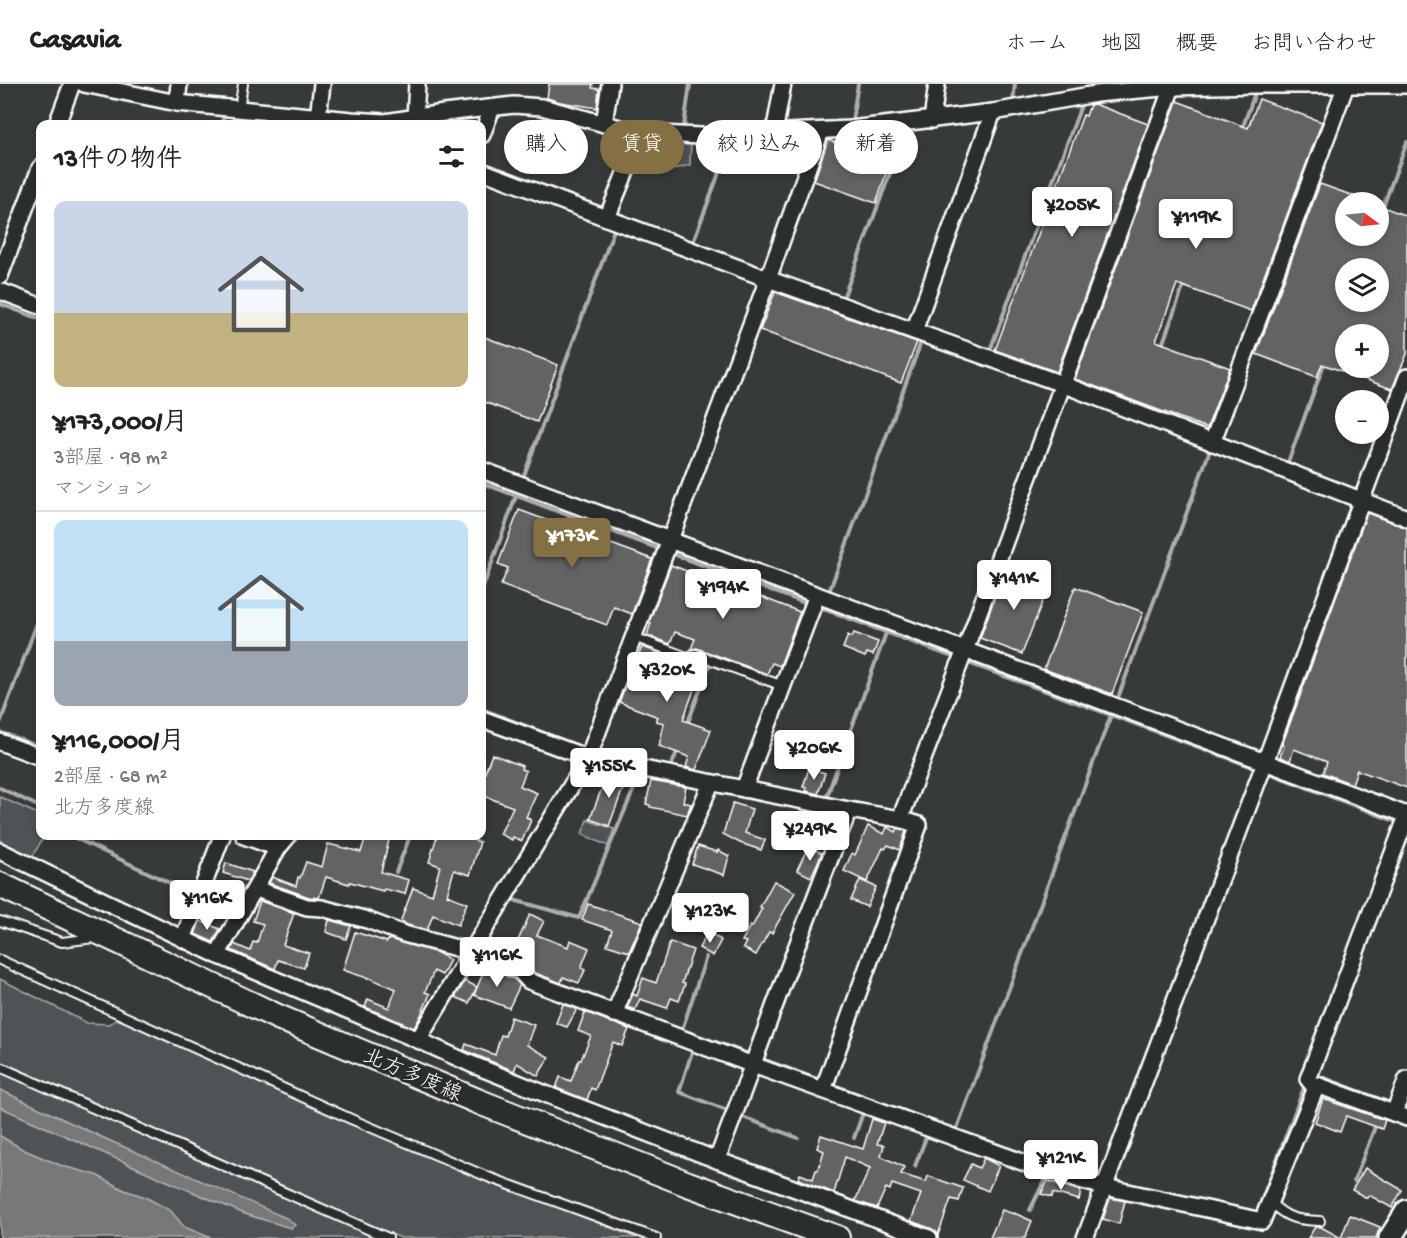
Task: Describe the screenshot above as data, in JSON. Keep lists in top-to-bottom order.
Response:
{
  "streets": {
    "main road": ["北方多度線"]
  },
  "north": "right",
  "page": {
    "header": "Casavia",
    "nav": [
      "ホーム",
      "地図",
      "概要",
      "お問い合わせ"
    ],
    "chip": [
      "購入",
      "賃貸",
      "絞り込み",
      "新着"
    ],
    "heading": "13件の物件",
    "price": [
      "¥205K",
      "¥119K",
      "¥173K",
      "¥141K",
      "¥194K",
      "¥320K",
      "¥206K",
      "¥155K",
      "¥249K",
      "¥116K",
      "¥123K",
      "¥116K",
      "¥121K"
    ],
    "map_buttons": ["+", "−"],
    "list": [
      {
        "name": "¥173,000/月",
        "note": "3部屋 · 98 m² · マンション"
      },
      {
        "name": "¥116,000/月",
        "note": "2部屋 · 68 m² · 北方多度線"
      }
    ]
  }
}
